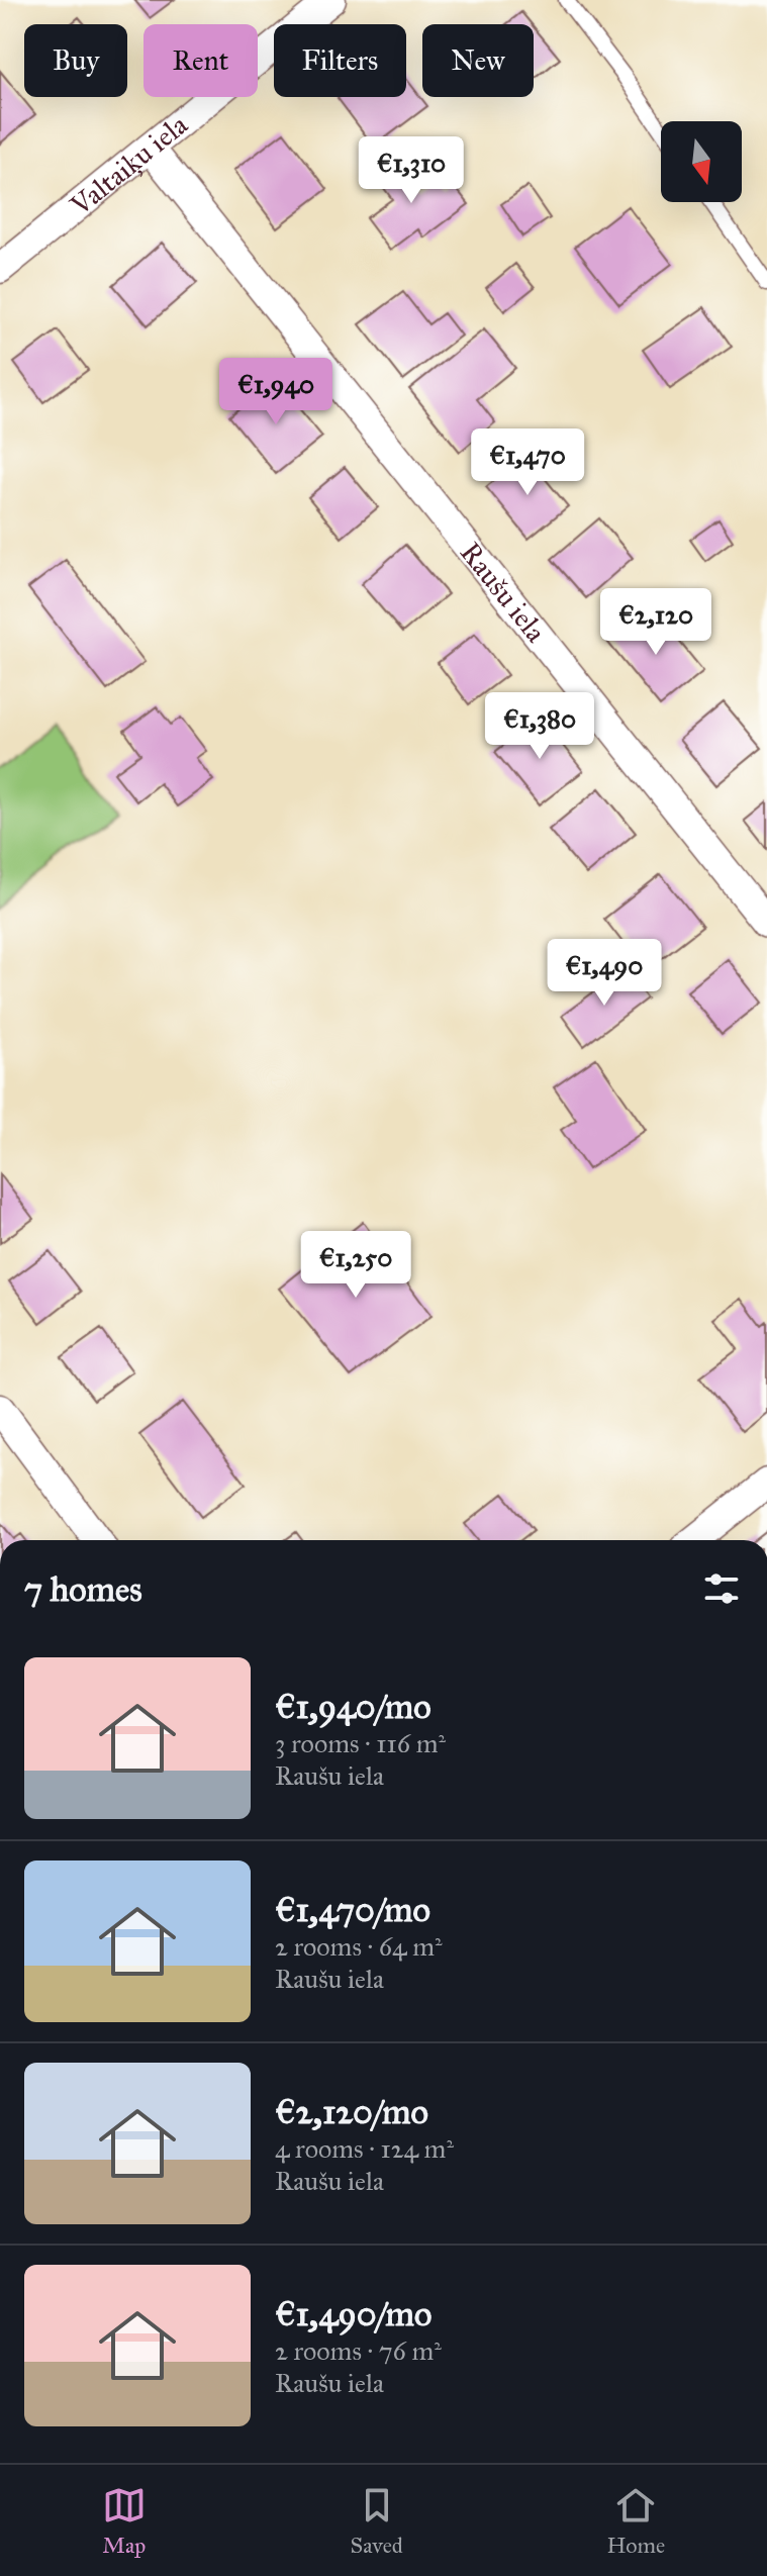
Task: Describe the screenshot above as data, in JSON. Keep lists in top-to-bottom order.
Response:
{
  "streets": {
    "street": ["Valtaiķu iela", "Raušu iela"]
  },
  "crossings": [
    ["Valtaiķu iela", "Raušu iela"]
  ],
  "north": "bottom",
  "page": {
    "chip": [
      "Buy",
      "Rent",
      "Filters",
      "New"
    ],
    "price": [
      "€1,310",
      "€1,940",
      "€1,470",
      "€2,120",
      "€1,380",
      "€1,490",
      "€1,250"
    ],
    "heading": "7 homes",
    "list": [
      {
        "name": "€1,940/mo",
        "note": "3 rooms · 116 m² · Raušu iela"
      },
      {
        "name": "€1,470/mo",
        "note": "2 rooms · 64 m² · Raušu iela"
      },
      {
        "name": "€2,120/mo",
        "note": "4 rooms · 124 m² · Raušu iela"
      },
      {
        "name": "€1,490/mo",
        "note": "2 rooms · 76 m² · Raušu iela"
      }
    ],
    "tabs": ["Map", "Saved", "Home"]
  }
}
